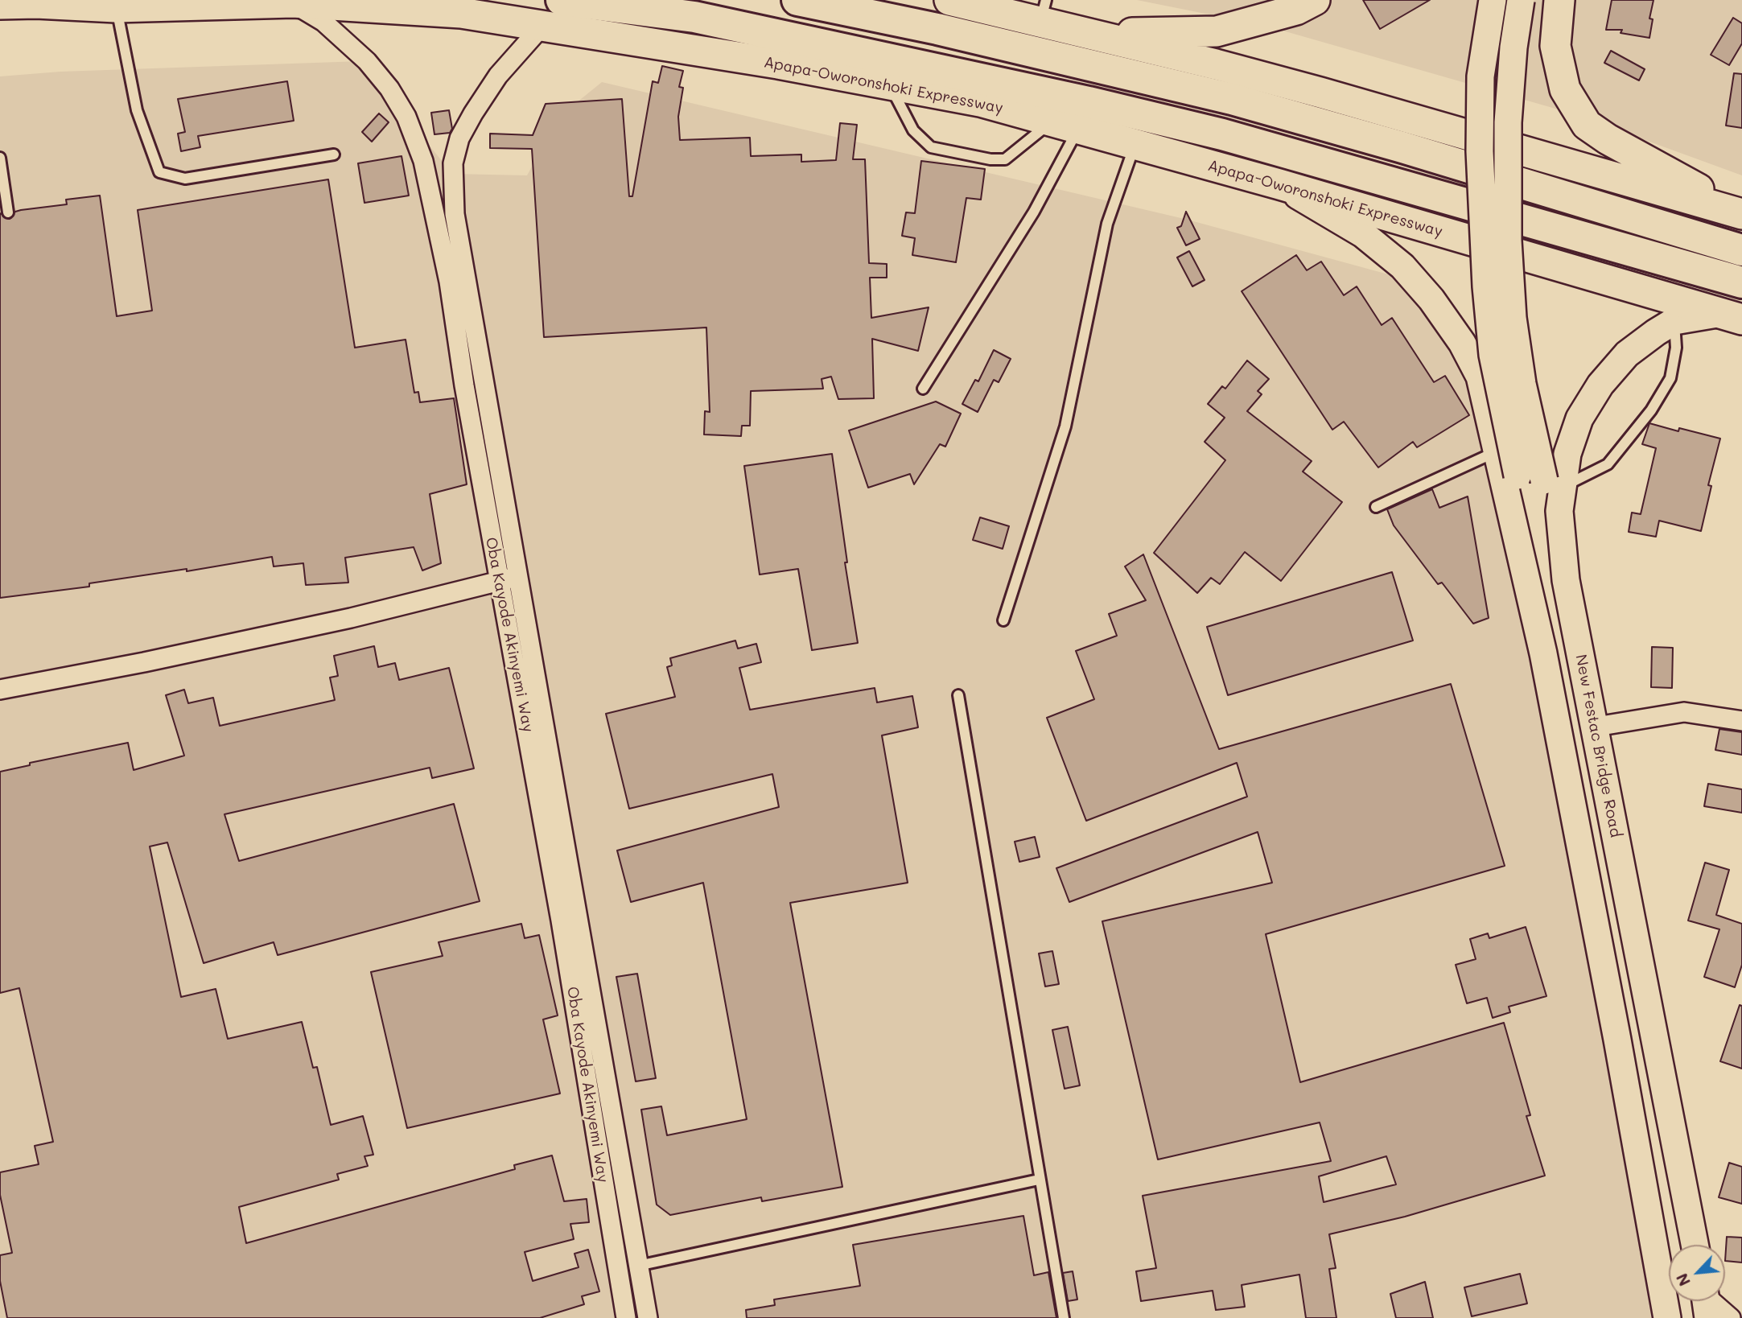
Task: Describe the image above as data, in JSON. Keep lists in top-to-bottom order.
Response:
{
  "streets": {
    "highway": ["Apapa-Oworonshoki Expressway"],
    "main road": ["New Festac Bridge Road"],
    "street": ["Oba Kayode Akinyemi Way"]
  },
  "crossings": [
    ["Apapa-Oworonshoki Expressway", "Oba Kayode Akinyemi Way"],
    ["Apapa-Oworonshoki Expressway", "New Festac Bridge Road"]
  ],
  "north": "bottom left"
}
